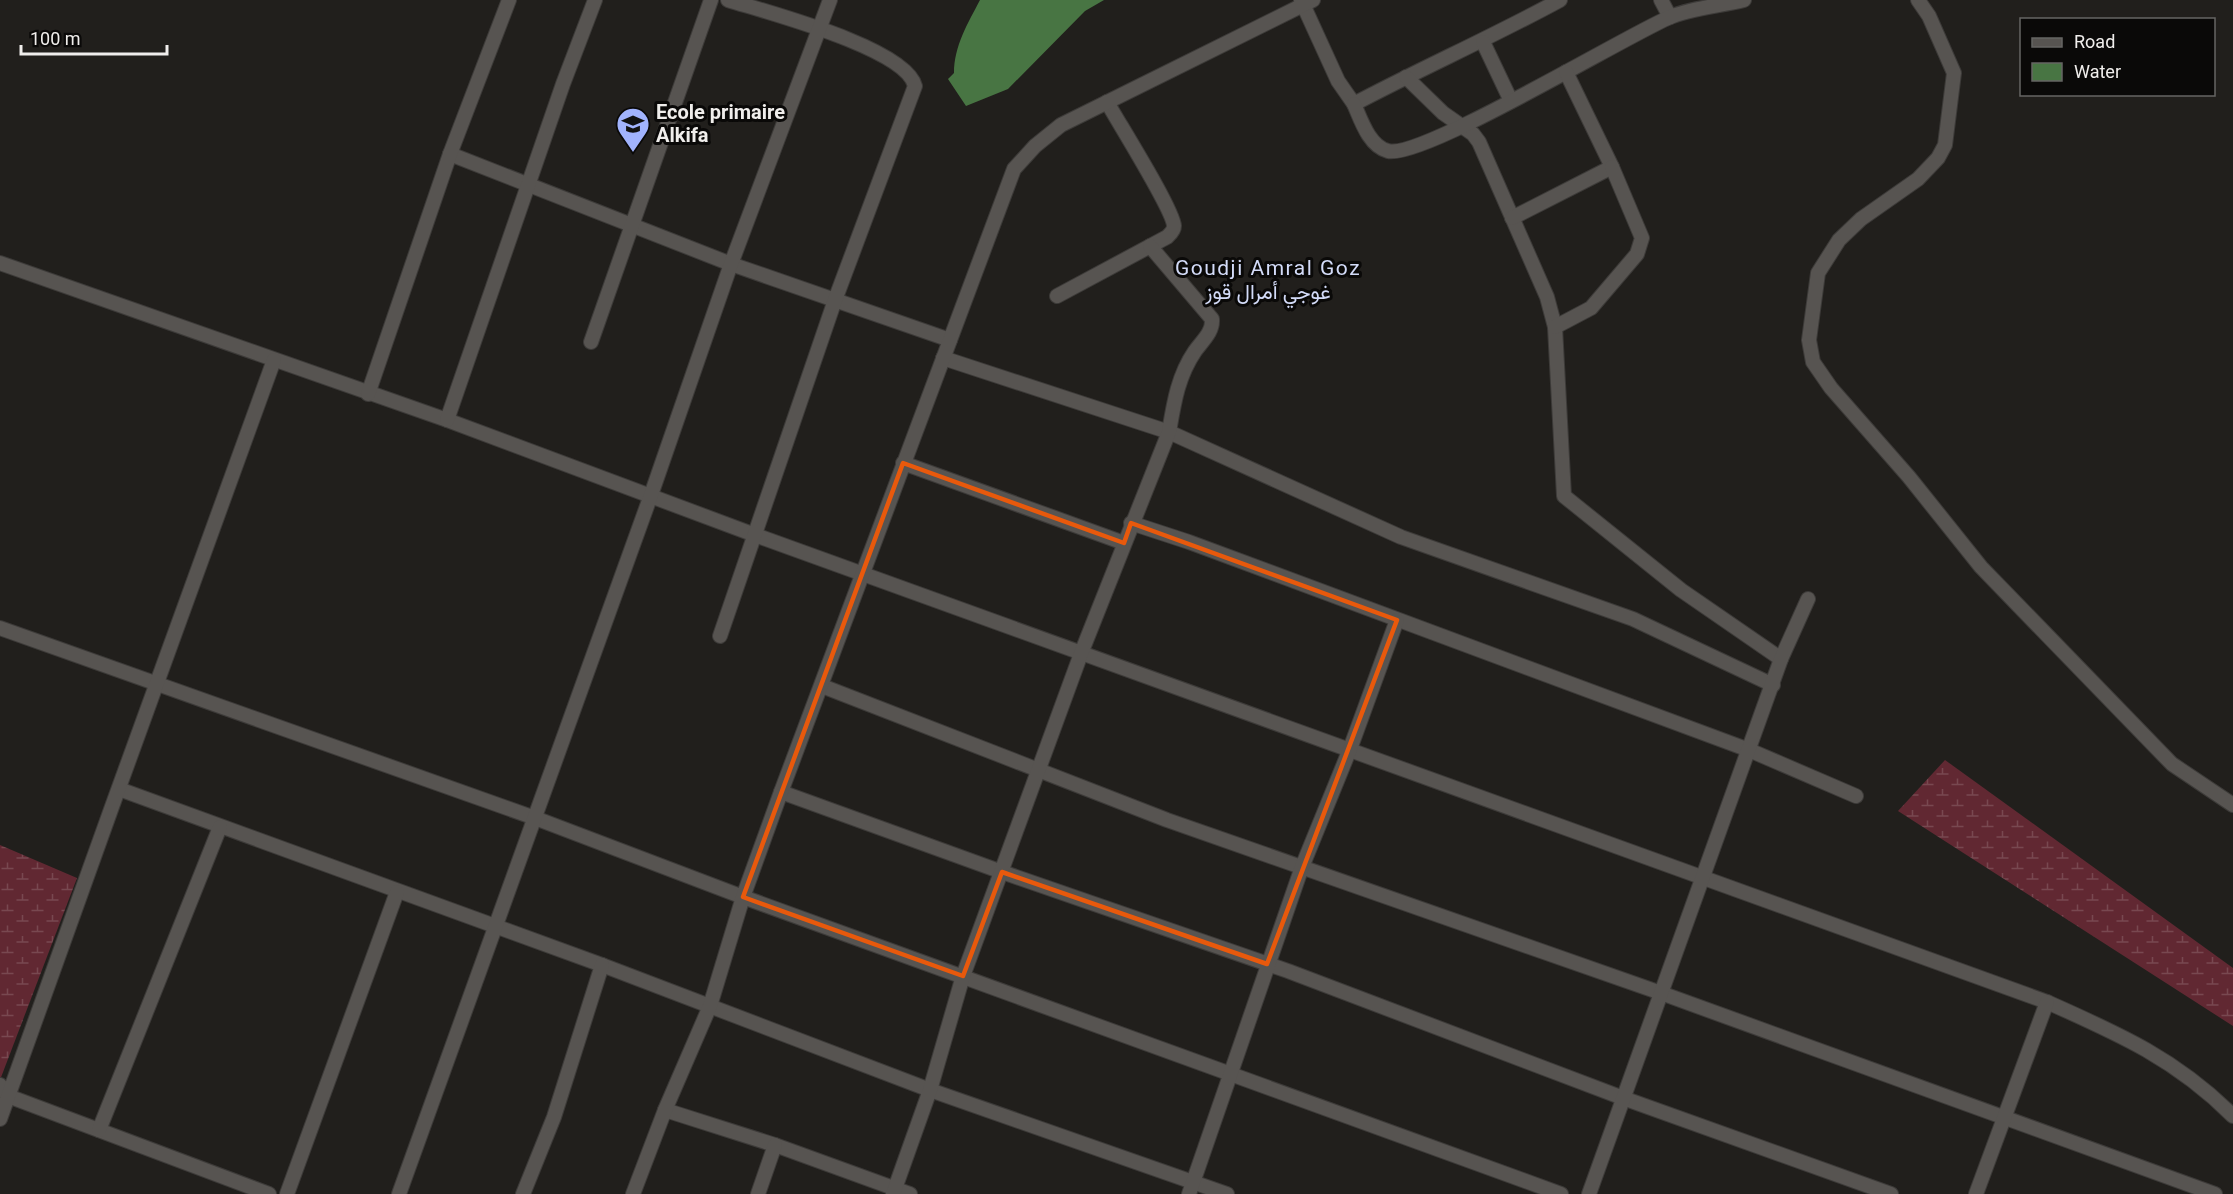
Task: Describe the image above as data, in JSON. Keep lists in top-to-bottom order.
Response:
{
  "districts": ["Goudji Amral Goz غوجي أمرال قوز"],
  "places": {
    "school or university": ["Ecole primaire Alkifa"]
  },
  "legend": ["Road", "Water"],
  "scale_bar": "100 m"
}
